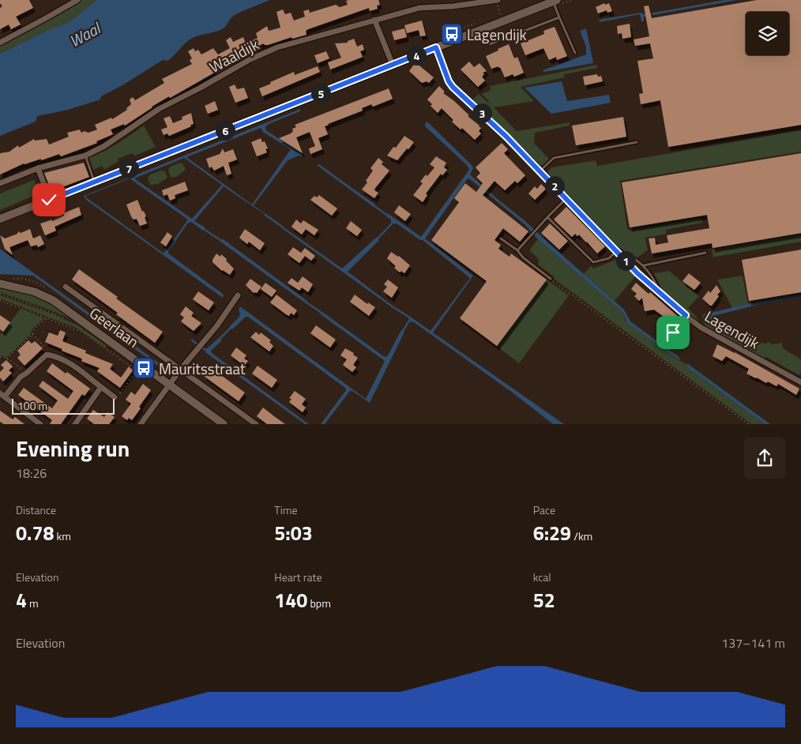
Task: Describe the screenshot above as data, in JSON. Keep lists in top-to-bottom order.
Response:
{
  "streets": {
    "street": ["Waaldijk", "Geerlaan", "Lagendijk"]
  },
  "water": ["Waal"],
  "places": {
    "bus stop": ["Lagendijk", "Mauritsstraat"]
  },
  "scale_bar": "100 m",
  "page": {
    "pins": [
      "4",
      "5",
      "3",
      "6",
      "7",
      "2",
      "1"
    ],
    "scale": "100 m",
    "heading": ["Evening run", "18:26"],
    "stats": [
      ["Distance", "0.78 km"],
      ["Time", "5:03"],
      ["Pace", "6:29 /km"],
      ["Elevation", "4 m"],
      ["Heart rate", "140 bpm"],
      ["kcal", "52"]
    ],
    "chart": ["Elevation", "137–141 m"]
  }
}
